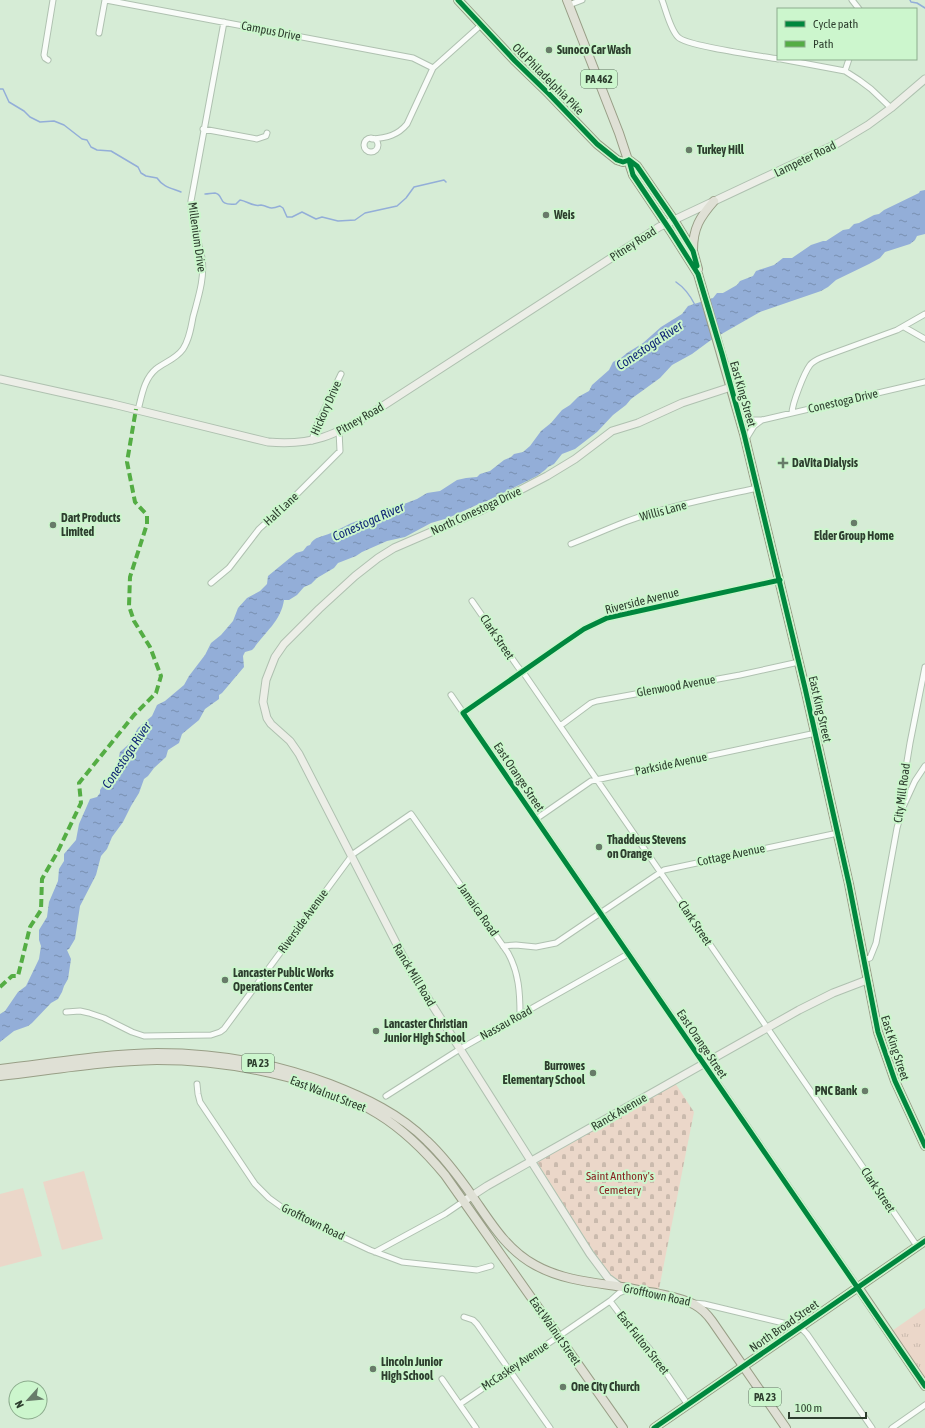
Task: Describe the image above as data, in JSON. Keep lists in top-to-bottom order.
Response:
{
  "streets": {
    "main road": [
      "Old Philadelphia Pike",
      "PA 462",
      "East King Street",
      "East Orange Street",
      "PA 23",
      "East Walnut Street",
      "Grofftown Road",
      "North Broad Street"
    ],
    "street": [
      "Campus Drive",
      "Lampeter Road",
      "Millenium Drive",
      "Pitney Road",
      "Conestoga Drive",
      "Hickory Drive",
      "Half Lane",
      "North Conestoga Drive",
      "Willis Lane",
      "Riverside Avenue",
      "Clark Street",
      "Glenwood Avenue",
      "Parkside Avenue",
      "City Mill Road",
      "Cottage Avenue",
      "Jamaica Road",
      "Ranck Mill Road",
      "Nassau Road",
      "Ranck Avenue",
      "East Fulton Street",
      "McCaskey Avenue"
    ]
  },
  "crossings": [
    ["Campus Drive", "Millenium Drive"],
    ["Old Philadelphia Pike", "PA 462"],
    ["PA 462", "Lampeter Road"],
    ["PA 462", "Pitney Road"],
    ["PA 462", "East King Street"],
    ["Lampeter Road", "Pitney Road"],
    ["Millenium Drive", "Pitney Road"],
    ["Pitney Road", "Hickory Drive"],
    ["Pitney Road", "Half Lane"],
    ["East King Street", "Conestoga Drive"],
    ["East King Street", "North Conestoga Drive"],
    ["East King Street", "Willis Lane"],
    ["East King Street", "Riverside Avenue"],
    ["East King Street", "Glenwood Avenue"],
    ["East King Street", "Parkside Avenue"],
    ["East King Street", "City Mill Road"],
    ["East King Street", "Cottage Avenue"],
    ["East King Street", "Ranck Avenue"],
    ["North Conestoga Drive", "Ranck Mill Road"],
    ["Riverside Avenue", "Clark Street"],
    ["Riverside Avenue", "East Orange Street"],
    ["Riverside Avenue", "Jamaica Road"],
    ["Riverside Avenue", "Ranck Mill Road"],
    ["Clark Street", "Glenwood Avenue"],
    ["Clark Street", "Parkside Avenue"],
    ["Clark Street", "Cottage Avenue"],
    ["Clark Street", "Ranck Avenue"],
    ["Clark Street", "North Broad Street"],
    ["Parkside Avenue", "East Orange Street"],
    ["East Orange Street", "Cottage Avenue"],
    ["East Orange Street", "Nassau Road"],
    ["East Orange Street", "Ranck Avenue"],
    ["East Orange Street", "North Broad Street"],
    ["Cottage Avenue", "Jamaica Road"],
    ["Jamaica Road", "Nassau Road"],
    ["Ranck Mill Road", "Nassau Road"],
    ["Ranck Mill Road", "Ranck Avenue"],
    ["Ranck Mill Road", "Grofftown Road"],
    ["PA 23", "Grofftown Road"],
    ["PA 23", "North Broad Street"],
    ["East Walnut Street", "Ranck Avenue"],
    ["East Walnut Street", "Grofftown Road"],
    ["East Walnut Street", "McCaskey Avenue"],
    ["Ranck Avenue", "Grofftown Road"],
    ["Grofftown Road", "North Broad Street"],
    ["Grofftown Road", "McCaskey Avenue"],
    ["North Broad Street", "East Fulton Street"],
    ["East Fulton Street", "McCaskey Avenue"]
  ],
  "water": ["Conestoga River"],
  "parks": ["Saint Anthony's Cemetery"],
  "places": {
    "other": [
      "Sunoco Car Wash",
      "Turkey Hill",
      "Weis",
      "Elder Group Home",
      "Dart Products Limited",
      "Thaddeus Stevens on Orange",
      "Lancaster Public Works Operations Center",
      "Lancaster Christian Junior High School",
      "Burrowes Elementary School",
      "PNC Bank",
      "Lincoln Junior High School",
      "One City Church"
    ],
    "health": ["DaVita Dialysis"]
  },
  "legend": ["Cycle path", "Path"],
  "scale_bar": "100 m",
  "north": "bottom left"
}
